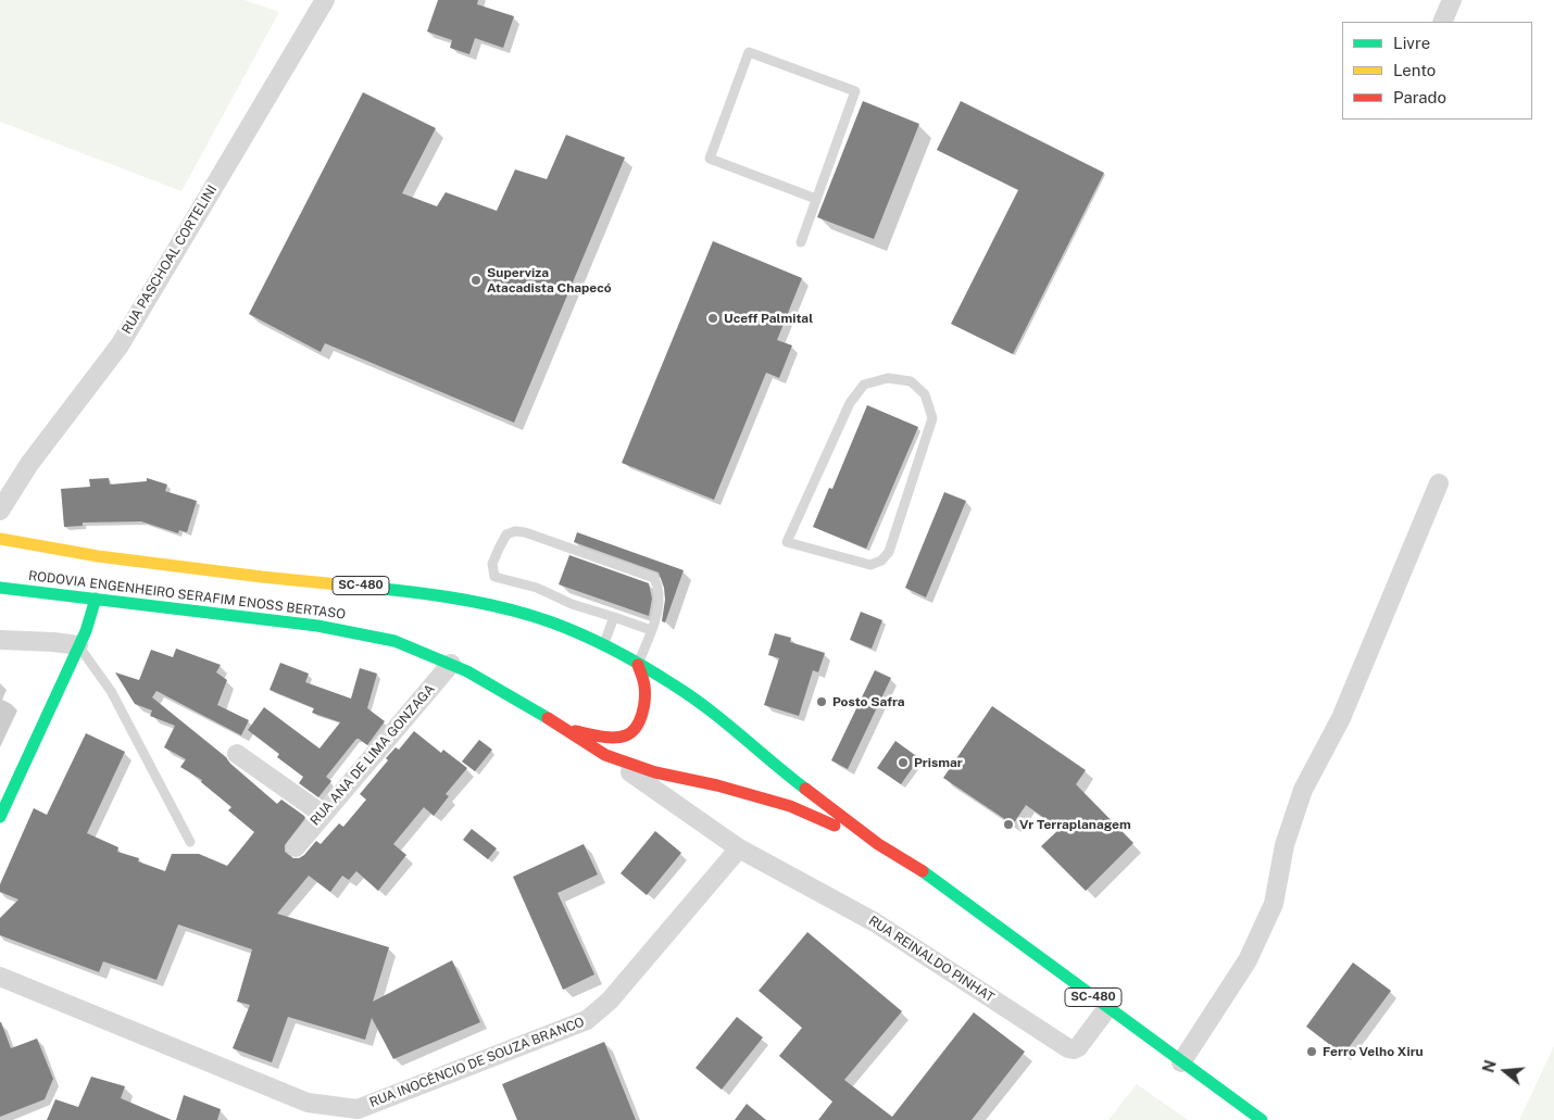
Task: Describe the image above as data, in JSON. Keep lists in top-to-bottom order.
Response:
{
  "streets": {
    "main road": ["SC-480", "RODOVIA ENGENHEIRO SERAFIM ENOSS BERTASO"],
    "street": [
      "RUA PASCHOAL CORTELINI",
      "RUA ANA DE LIMA GONZAGA",
      "RUA REINALDO PINHAT",
      "RUA INOCÊNCIO DE SOUZA BRANCO"
    ]
  },
  "crossings": [
    ["RODOVIA ENGENHEIRO SERAFIM ENOSS BERTASO", "RUA ANA DE LIMA GONZAGA"],
    ["RODOVIA ENGENHEIRO SERAFIM ENOSS BERTASO", "RUA REINALDO PINHAT"],
    ["RUA REINALDO PINHAT", "RUA INOCÊNCIO DE SOUZA BRANCO"]
  ],
  "places": [
    "Superviza Atacadista Chapecó",
    "Uceff Palmital",
    "Posto Safra",
    "Prismar",
    "Vr Terraplanagem",
    "Ferro Velho Xiru"
  ],
  "legend": ["Livre", "Lento", "Parado"],
  "north": "left"
}
